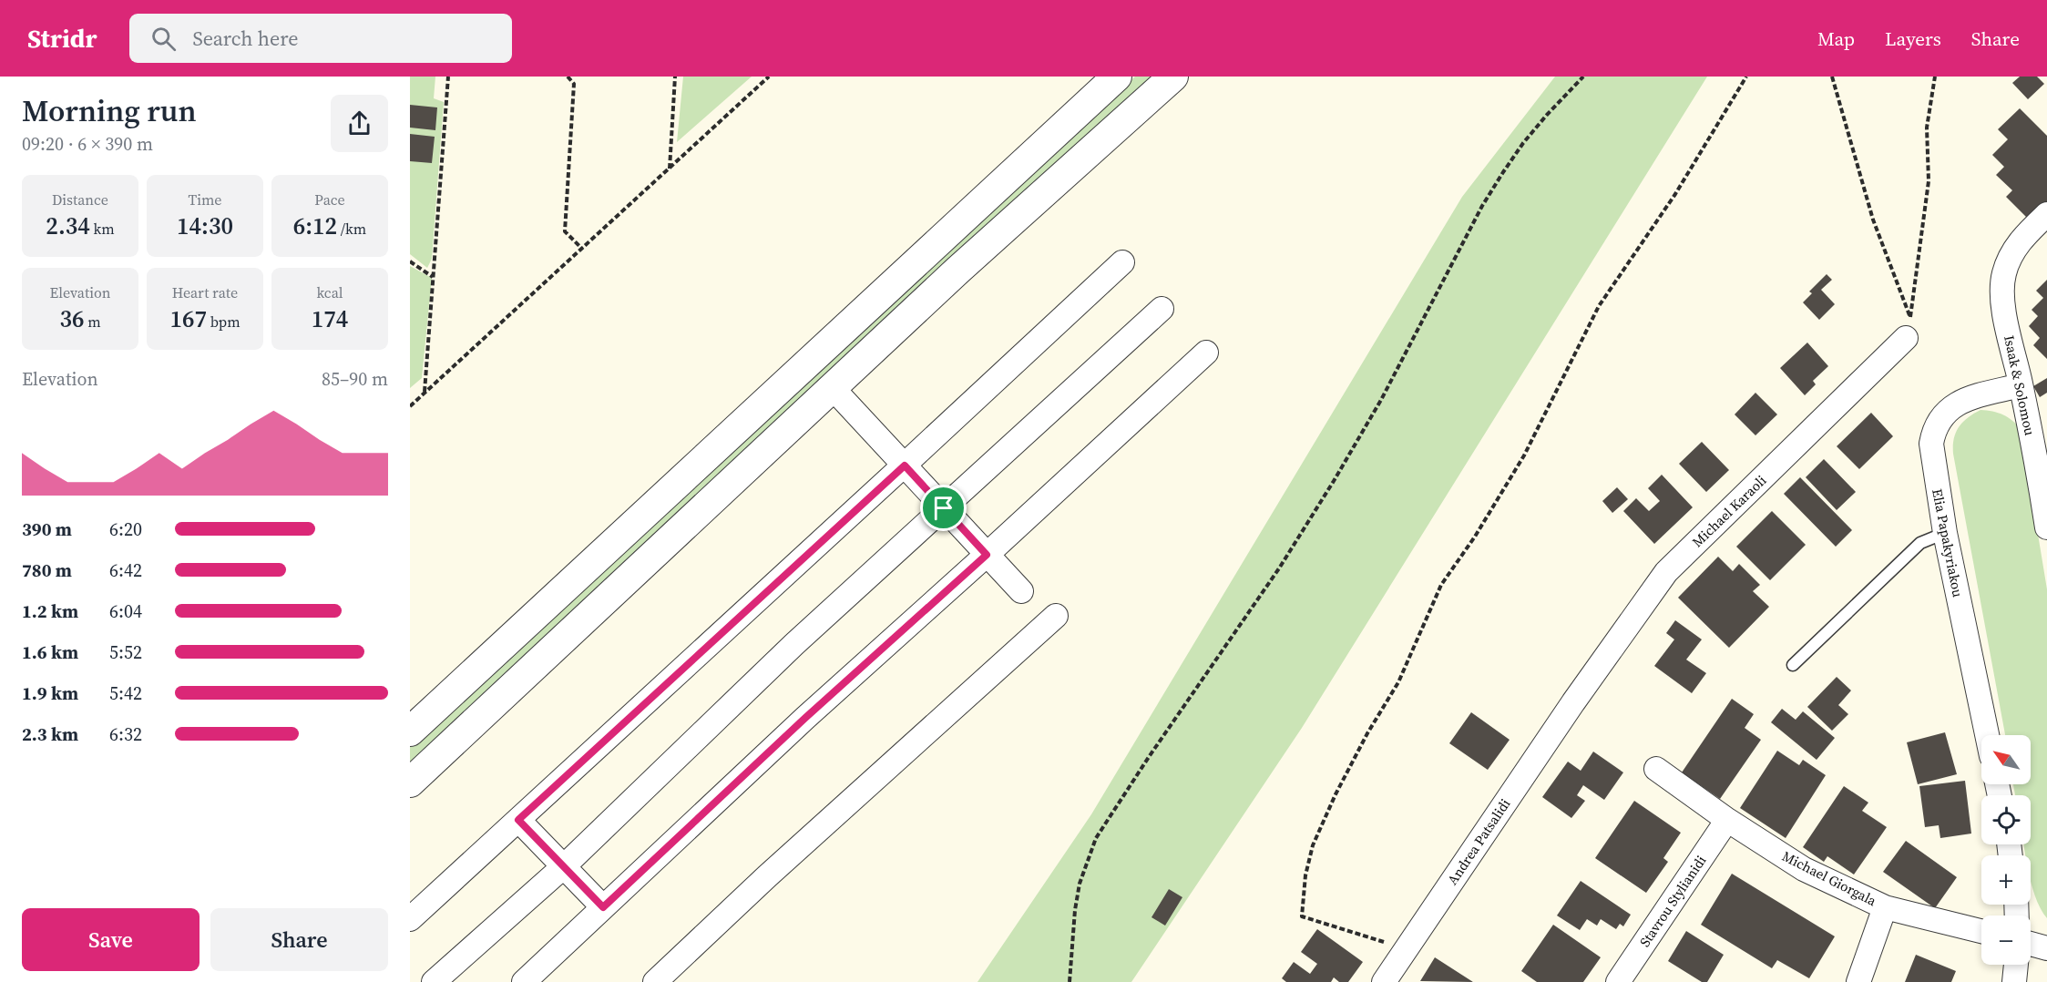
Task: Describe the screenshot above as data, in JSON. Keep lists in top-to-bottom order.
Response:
{
  "streets": {
    "street": [
      "Isaak & Solomou",
      "Michael Karaoli",
      "Elia Papakyriakou",
      "Andrea Patsalidi",
      "Michael Giorgala",
      "Stavrou Stylianidi"
    ]
  },
  "crossings": [
    ["Isaak & Solomou", "Elia Papakyriakou"],
    ["Michael Karaoli", "Andrea Patsalidi"],
    ["Michael Giorgala", "Stavrou Stylianidi"]
  ],
  "north": "top left",
  "page": {
    "header": "Stridr",
    "search": "Search here",
    "nav": ["Map", "Layers", "Share"],
    "heading": ["Morning run", "09:20 · 6 × 390 m"],
    "stats": [
      ["Distance", "2.34 km"],
      ["Time", "14:30"],
      ["Pace", "6:12 /km"],
      ["Elevation", "36 m"],
      ["Heart rate", "167 bpm"],
      ["kcal", "174"]
    ],
    "chart": ["Elevation", "85–90 m"],
    "list": [
      {
        "name": "390 m",
        "note": "6:20"
      },
      {
        "name": "780 m",
        "note": "6:42"
      },
      {
        "name": "1.2 km",
        "note": "6:04"
      },
      {
        "name": "1.6 km",
        "note": "5:52"
      },
      {
        "name": "1.9 km",
        "note": "5:42"
      },
      {
        "name": "2.3 km",
        "note": "6:32"
      }
    ],
    "map_buttons": ["+", "−"],
    "buttons": ["Save", "Share"]
  }
}
